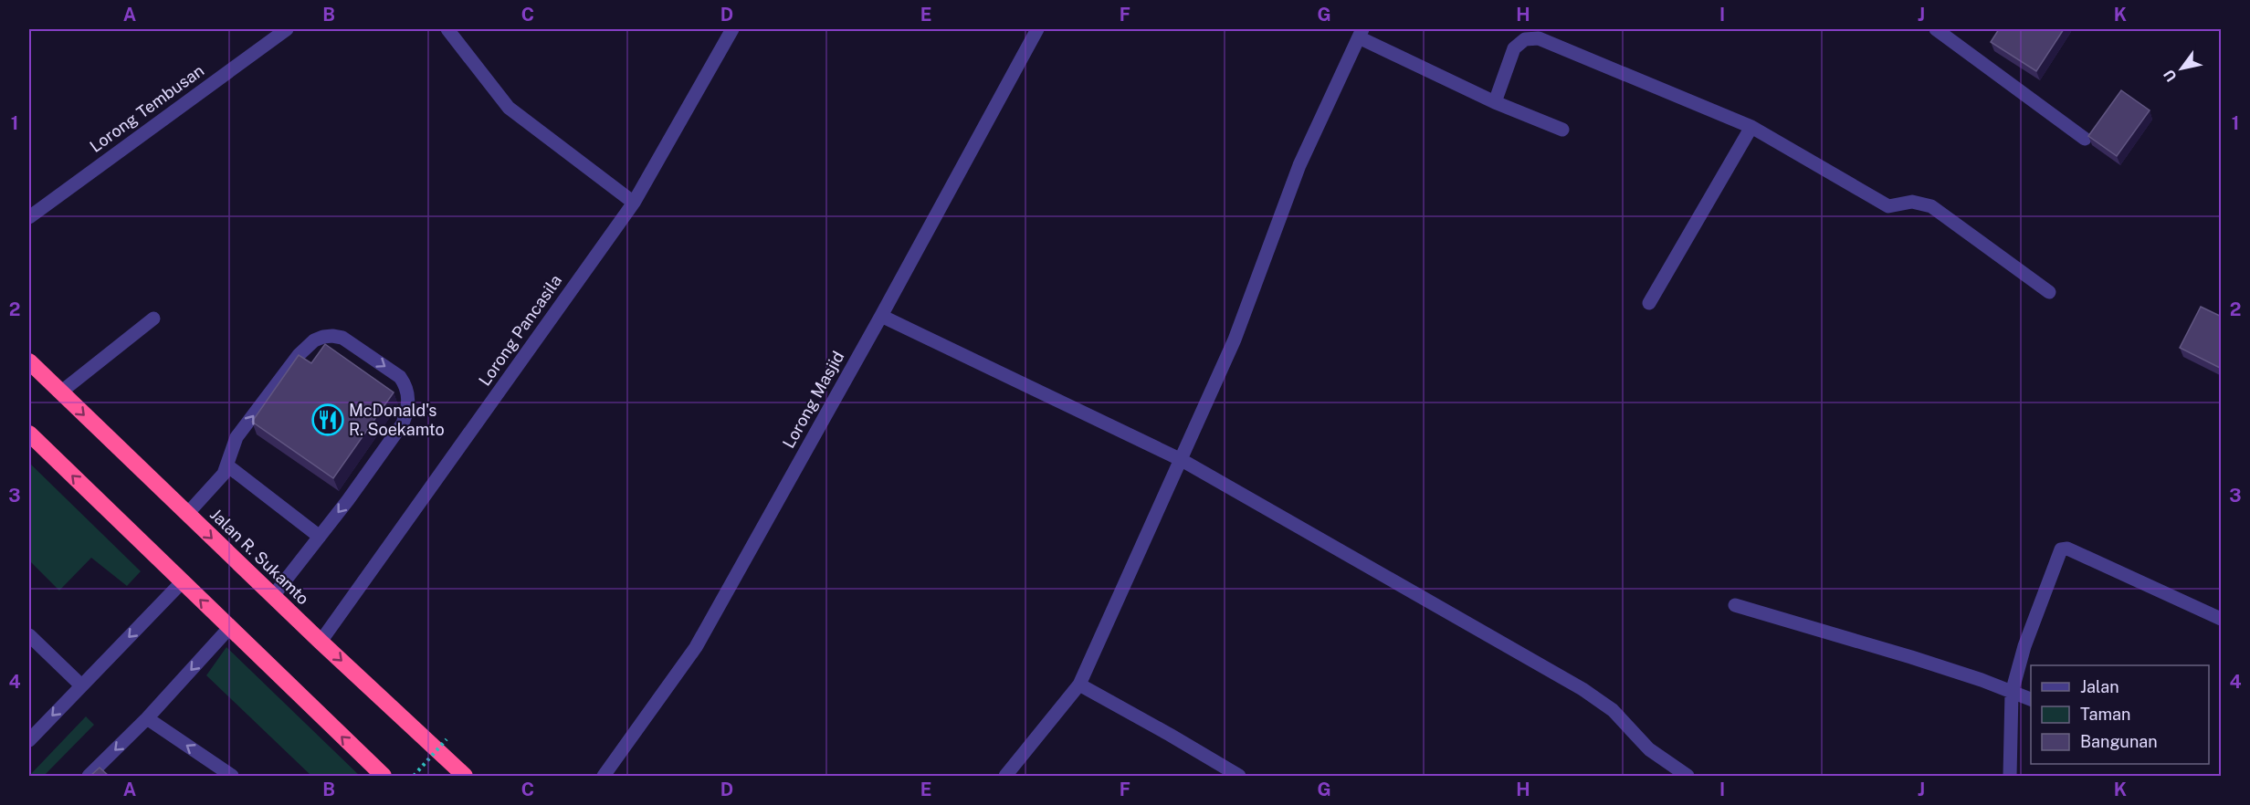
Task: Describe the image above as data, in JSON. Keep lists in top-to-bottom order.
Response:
{
  "streets": {
    "highway": ["Jalan R. Sukamto"],
    "street": ["Lorong Tembusan", "Lorong Pancasila", "Lorong Masjid"]
  },
  "crossings": [
    ["Lorong Pancasila", "Jalan R. Sukamto"]
  ],
  "places": {
    "restaurant": ["McDonald's R. Soekamto"]
  },
  "legend": ["Jalan", "Taman", "Bangunan"],
  "north": "bottom left",
  "grid": {
    "columns": [
      "A",
      "B",
      "C",
      "D",
      "E",
      "F",
      "G",
      "H",
      "I",
      "J",
      "K"
    ],
    "rows": [
      "1",
      "2",
      "3",
      "4"
    ]
  }
}
